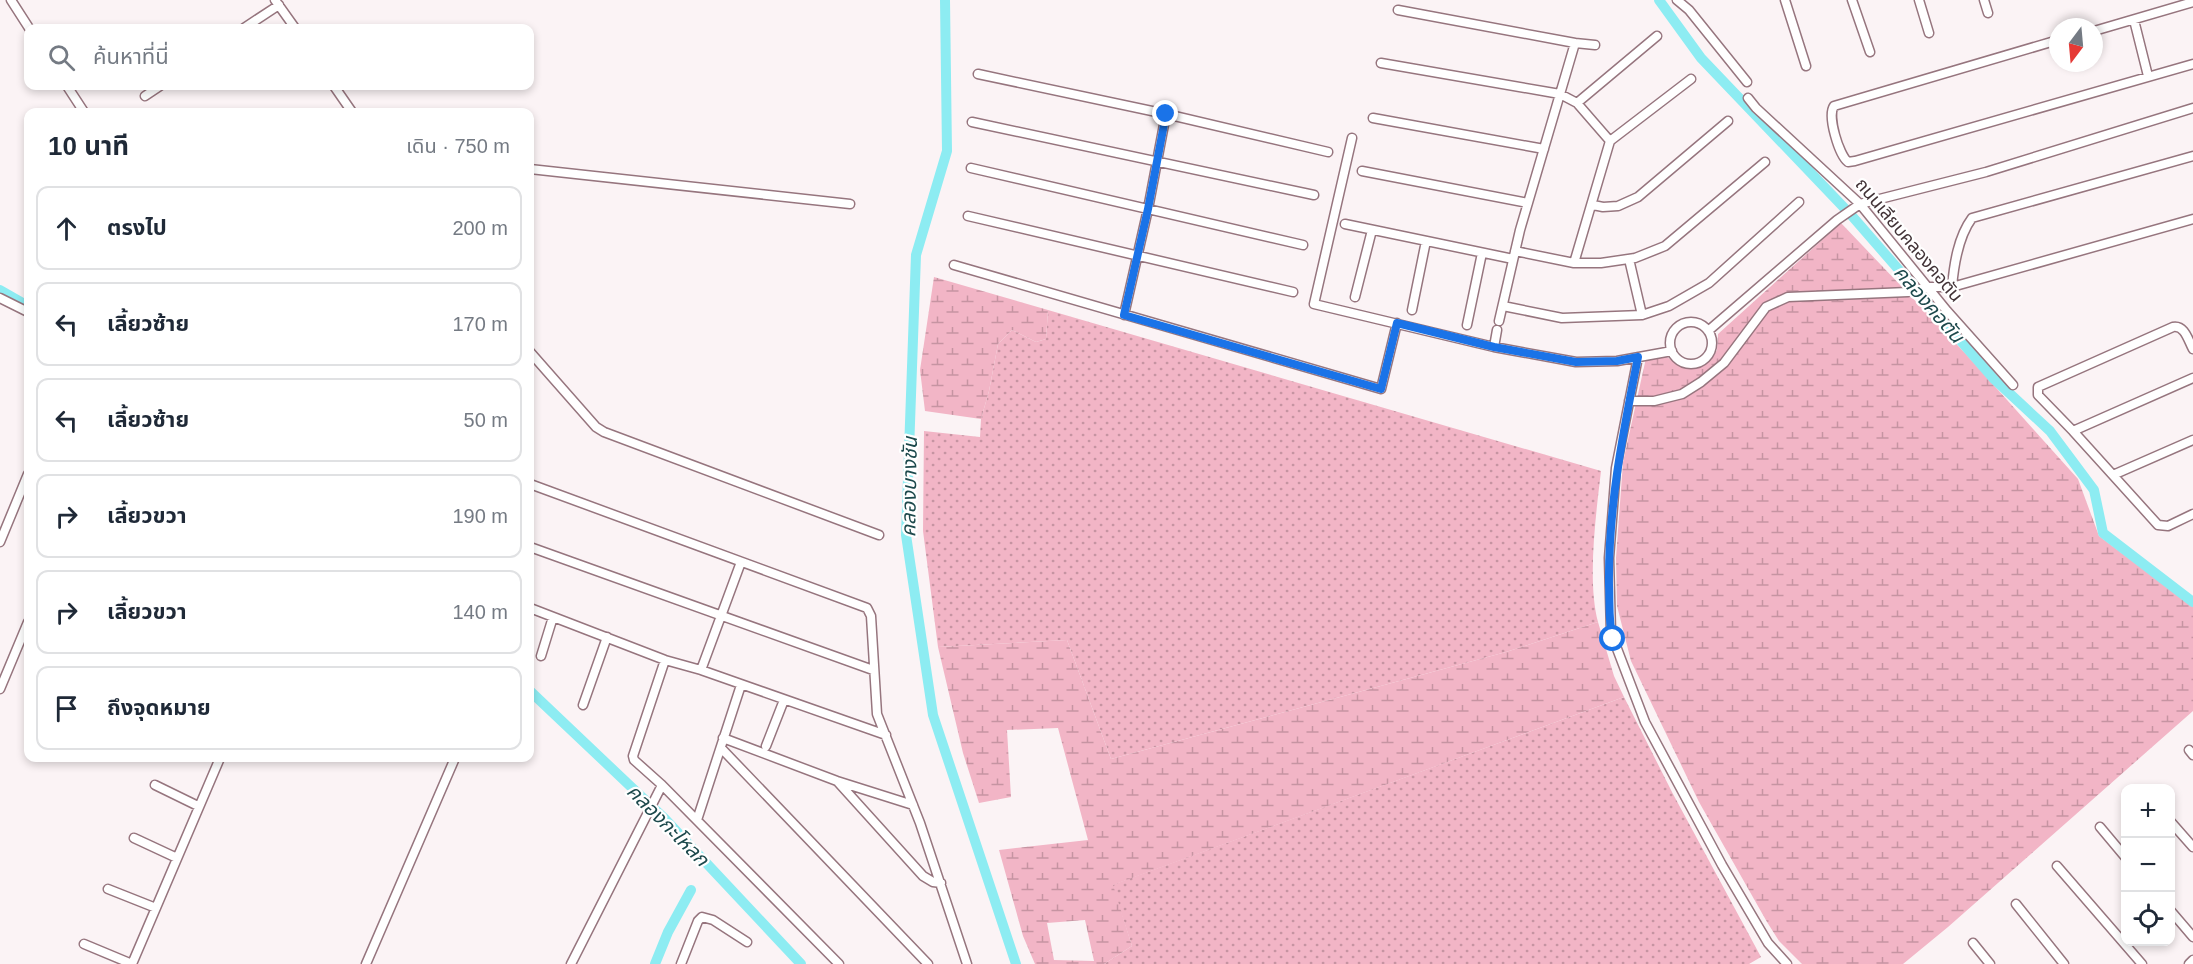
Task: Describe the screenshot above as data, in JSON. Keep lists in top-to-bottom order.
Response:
{
  "streets": {
    "street": ["ถนนเลียบคลองคอตัน"]
  },
  "water": ["คลองคอตัน", "คลองบางชัน", "คลองกะโหลก"],
  "north": "bottom",
  "page": {
    "search": "ค้นหาที่นี่",
    "heading": ["10 นาที", "เดิน · 750 m"],
    "list": [
      ["ตรงไป", "200 m"],
      ["เลี้ยวซ้าย", "170 m"],
      ["เลี้ยวซ้าย", "50 m"],
      ["เลี้ยวขวา", "190 m"],
      ["เลี้ยวขวา", "140 m"],
      "ถึงจุดหมาย"
    ],
    "map_buttons": ["+", "−"]
  }
}
